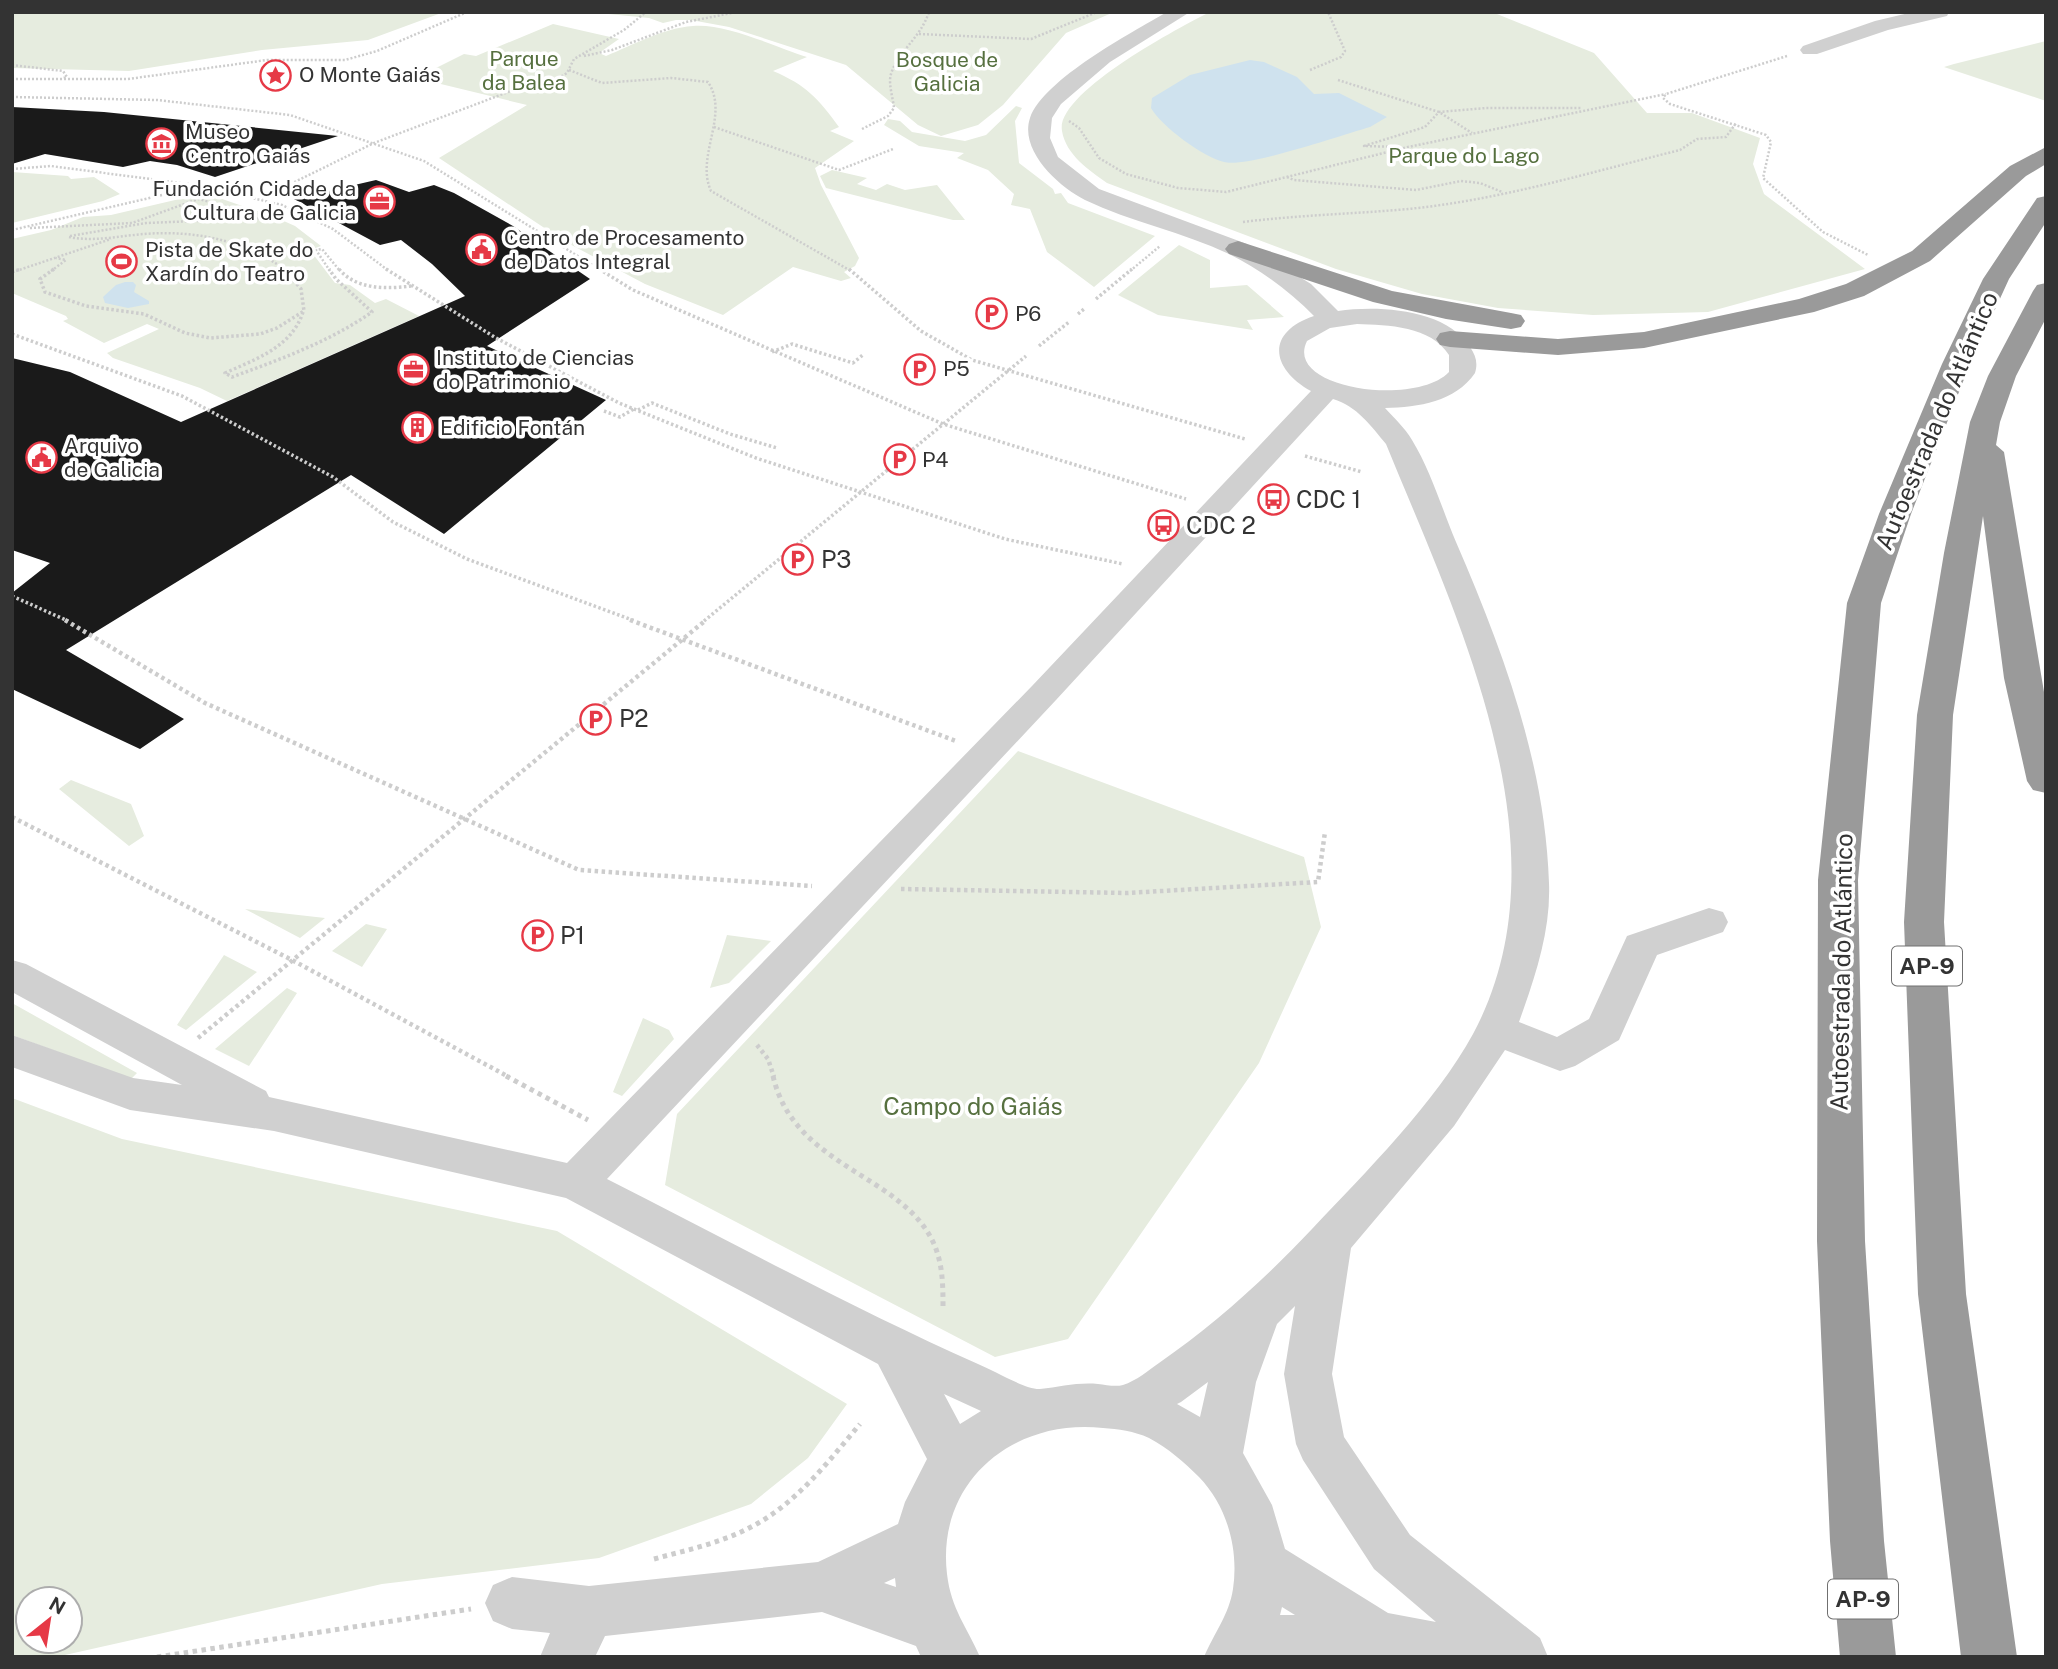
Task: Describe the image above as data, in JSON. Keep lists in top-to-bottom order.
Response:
{
  "streets": {
    "highway": ["Autoestrada do Atlántico", "AP-9"]
  },
  "parks": [
    "Parque da Balea",
    "Bosque de Galicia",
    "Parque do Lago",
    "Campo do Gaiás"
  ],
  "places": {
    "place": ["O Monte Gaiás"],
    "museum": ["Museo Centro Gaiás"],
    "office": ["Fundación Cidade da Cultura de Galicia", "Instituto de Ciencias do Patrimonio"],
    "public building": ["Centro de Procesamento de Datos Integral", "Arquivo de Galicia"],
    "sports": ["Pista de Skate do Xardín do Teatro"],
    "parking": [
      "P6",
      "P5",
      "P4",
      "P3",
      "P2",
      "P1"
    ],
    "building": ["Edificio Fontán"],
    "bus stop": ["CDC 1", "CDC 2"]
  },
  "north": "top right"
}
